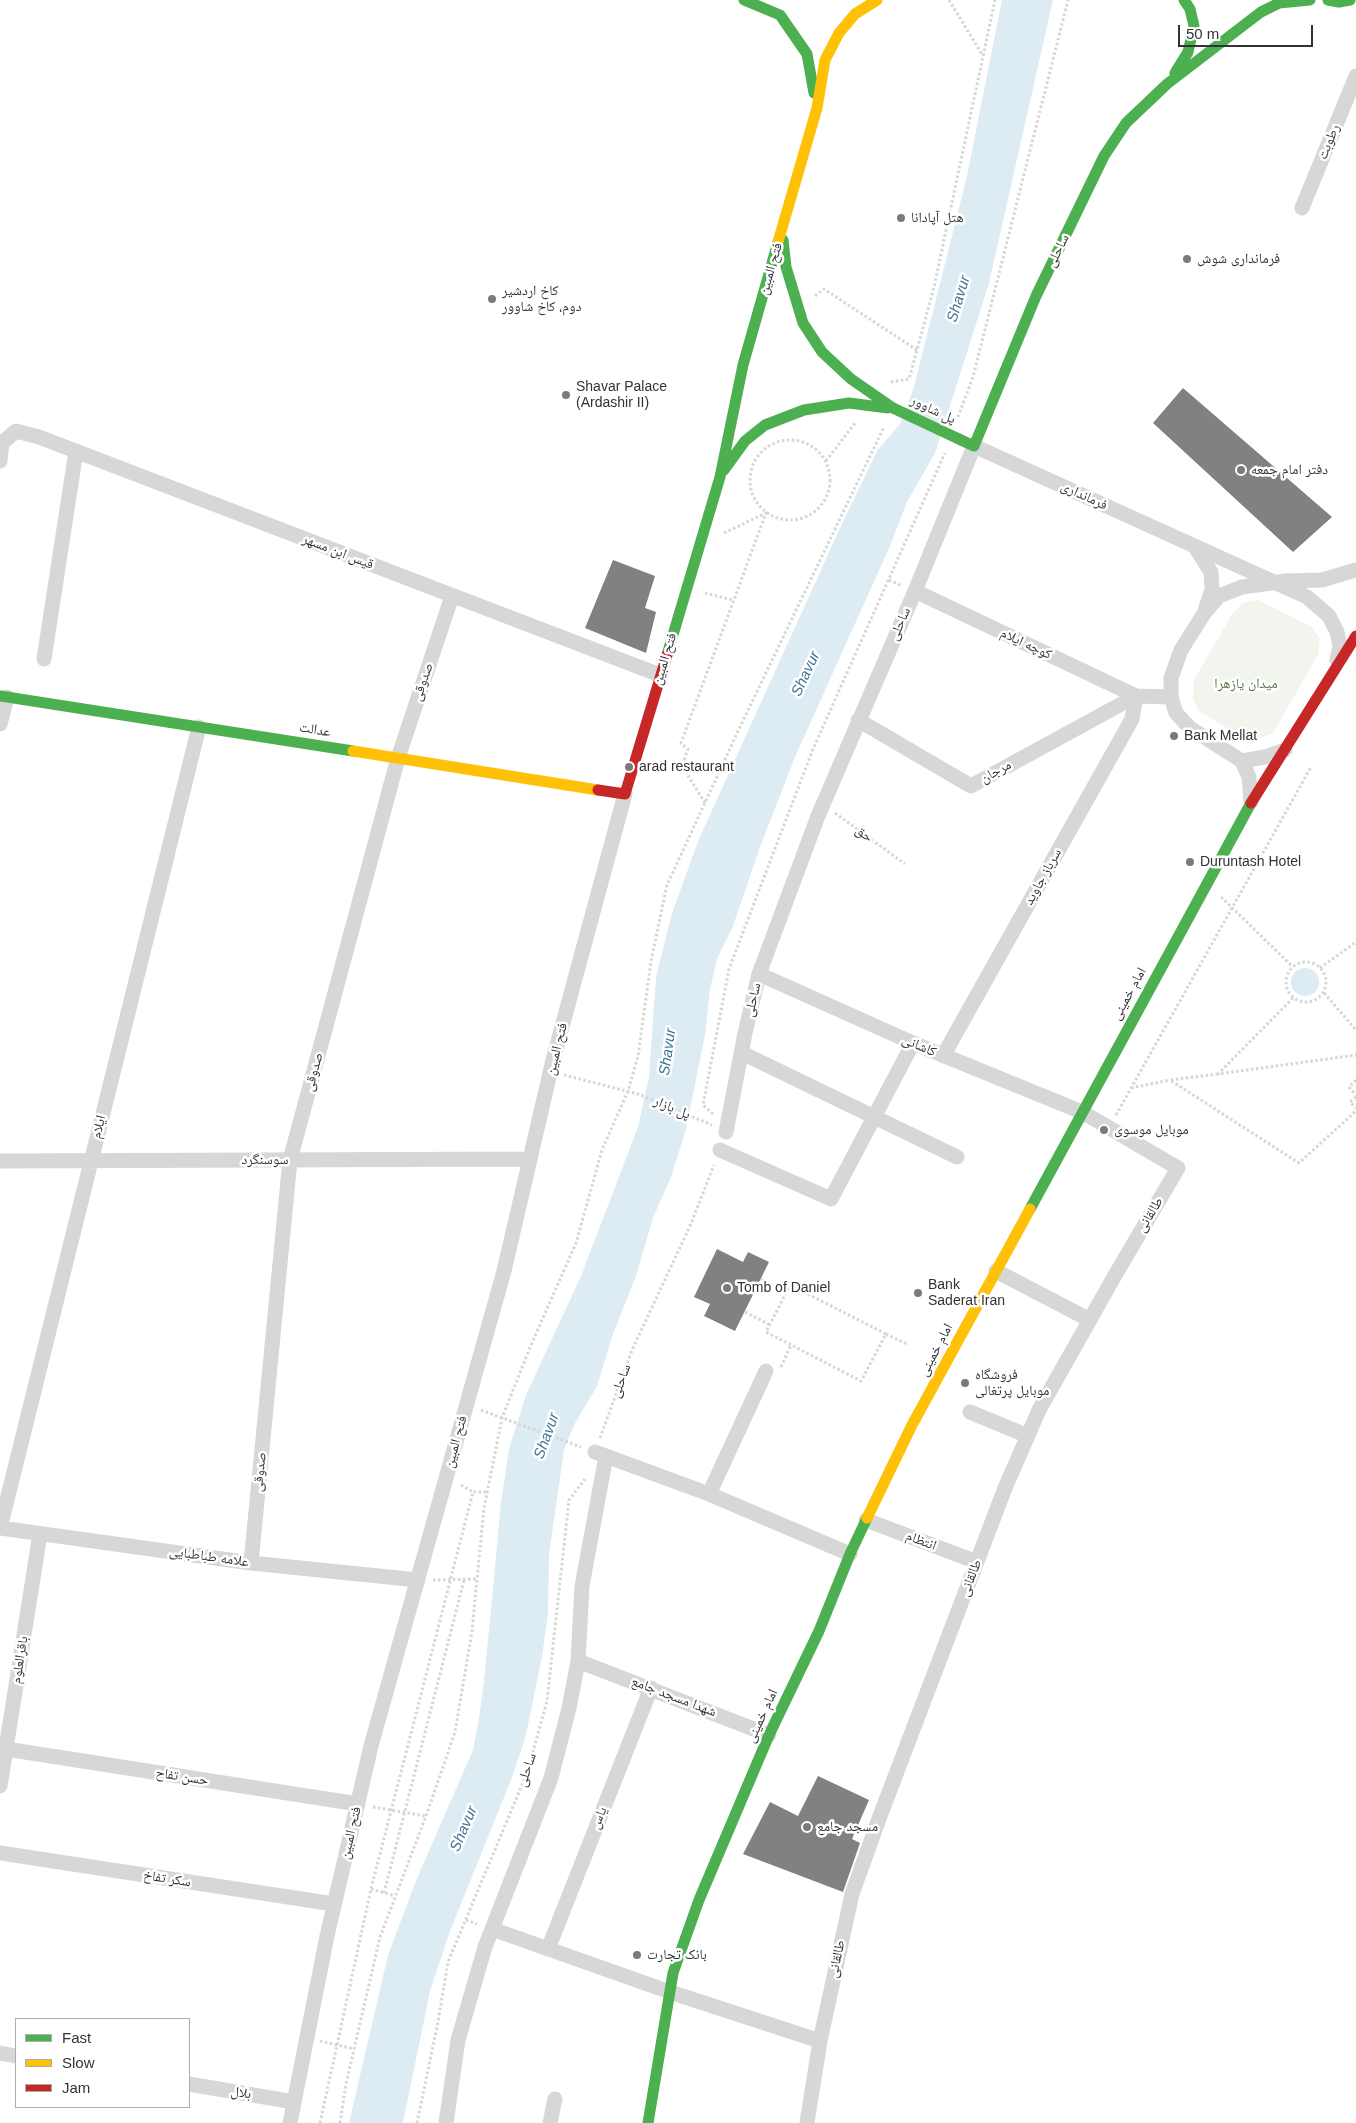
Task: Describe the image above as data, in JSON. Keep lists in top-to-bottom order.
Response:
{
  "streets": {
    "street": [
      "رطوبت",
      "ساحلی",
      "فتح المبین",
      "پل شاوور",
      "فرمانداری",
      "قیس ابن مسهر",
      "کوچه ایلام",
      "صدوقی",
      "عدالت",
      "مرجان",
      "سرباز جاوید",
      "امام خمینی",
      "کاشانی",
      "ایلام",
      "سوسنگرد",
      "طالقانی",
      "انتظام",
      "علامه طباطبایی",
      "باقرالعلوم",
      "شهدا مسجد جامع",
      "حسن تفاح",
      "یاس",
      "سکر تفاخ",
      "بلال"
    ],
    "path": ["حق", "پل بازار"]
  },
  "crossings": [
    ["ساحلی", "پل شاوور"],
    ["ساحلی", "فرمانداری"],
    ["ساحلی", "کوچه ایلام"],
    ["ساحلی", "مرجان"],
    ["ساحلی", "حق"],
    ["ساحلی", "کاشانی"],
    ["ساحلی", "شهدا مسجد جامع"],
    ["فتح المبین", "قیس ابن مسهر"],
    ["فتح المبین", "عدالت"],
    ["فتح المبین", "پل بازار"],
    ["فتح المبین", "سوسنگرد"],
    ["فتح المبین", "علامه طباطبایی"],
    ["فتح المبین", "حسن تفاح"],
    ["فتح المبین", "سکر تفاخ"],
    ["فتح المبین", "بلال"],
    ["پل شاوور", "فرمانداری"],
    ["فرمانداری", "امام خمینی"],
    ["قیس ابن مسهر", "صدوقی"],
    ["کوچه ایلام", "مرجان"],
    ["کوچه ایلام", "سرباز جاوید"],
    ["صدوقی", "عدالت"],
    ["صدوقی", "سوسنگرد"],
    ["صدوقی", "علامه طباطبایی"],
    ["عدالت", "ایلام"],
    ["مرجان", "سرباز جاوید"],
    ["سرباز جاوید", "کاشانی"],
    ["امام خمینی", "کاشانی"],
    ["امام خمینی", "طالقانی"],
    ["امام خمینی", "انتظام"],
    ["امام خمینی", "شهدا مسجد جامع"],
    ["کاشانی", "طالقانی"],
    ["ایلام", "سوسنگرد"],
    ["ایلام", "علامه طباطبایی"],
    ["طالقانی", "انتظام"],
    ["علامه طباطبایی", "باقرالعلوم"],
    ["باقرالعلوم", "حسن تفاح"],
    ["شهدا مسجد جامع", "یاس"]
  ],
  "water": ["Shavur"],
  "parks": ["میدان یازهرا"],
  "places": [
    "هتل آپادانا",
    "فرمانداری شوش",
    "کاخ اردشیر دوم، کاخ شاوور",
    "Shavar Palace (Ardashir II)",
    "دفتر امام جمعه",
    "Bank Mellat",
    "arad restaurant",
    "Duruntash Hotel",
    "موبایل موسوى",
    "Tomb of Daniel",
    "Bank Saderat Iran",
    "فروشگاه موبایل پرتغالی",
    "مسجد جامع",
    "بانک تجارت"
  ],
  "legend": ["Fast", "Slow", "Jam"],
  "scale_bar": "50 m"
}
